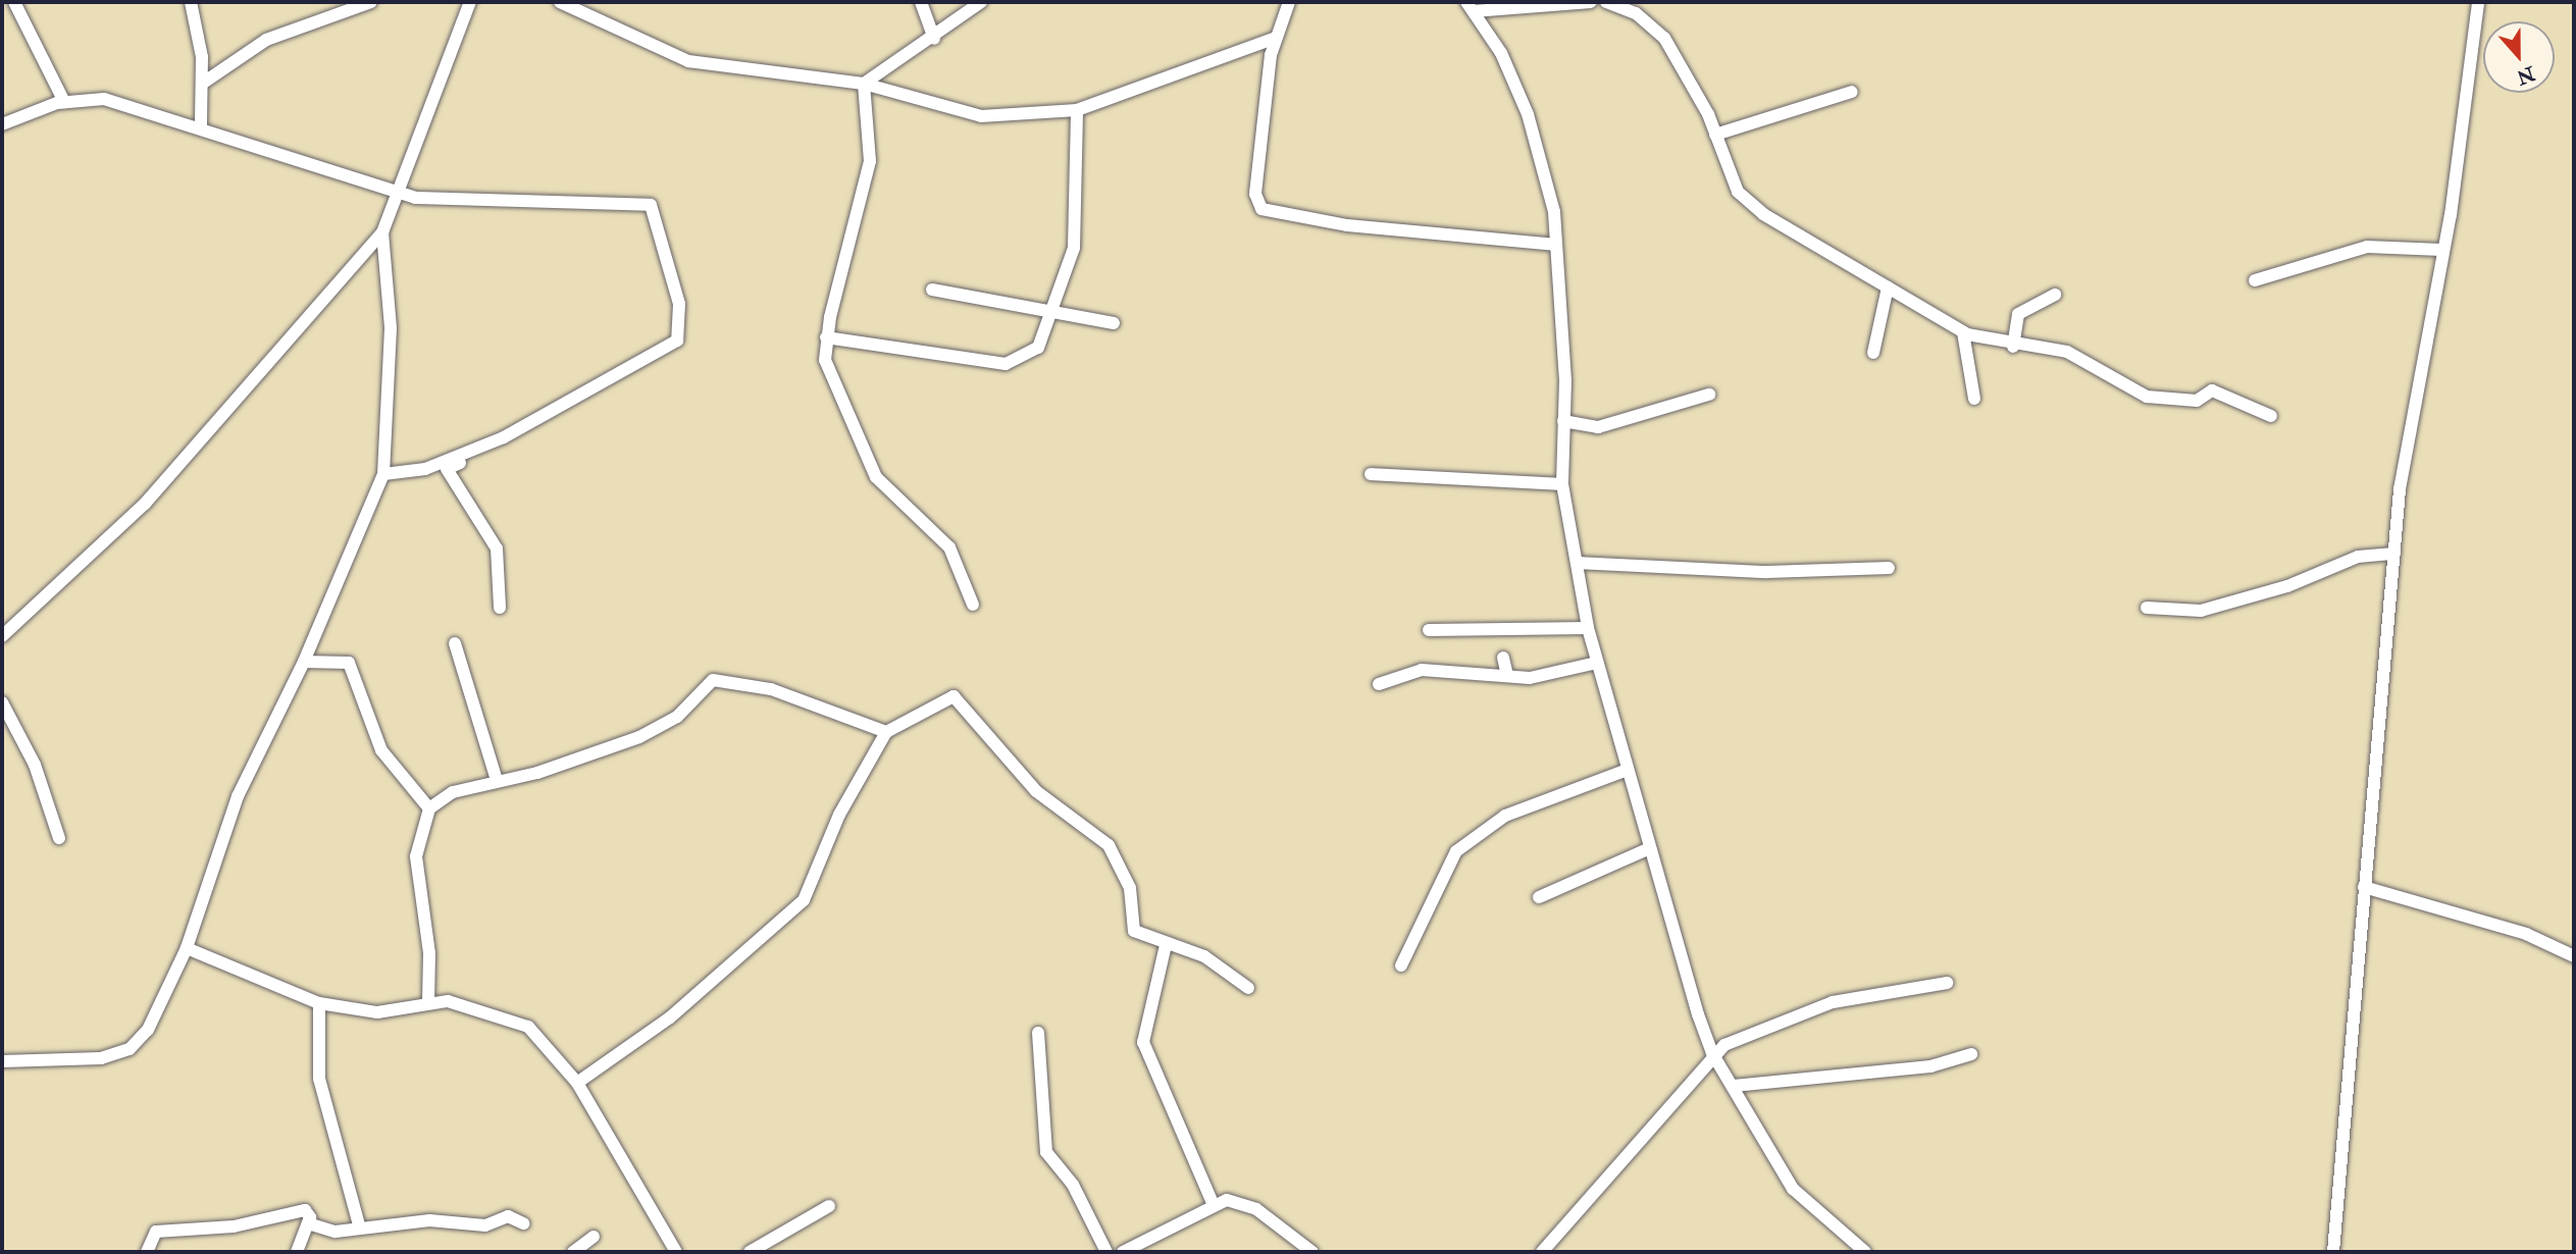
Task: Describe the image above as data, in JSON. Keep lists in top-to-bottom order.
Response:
{
  "north": "bottom"
}
